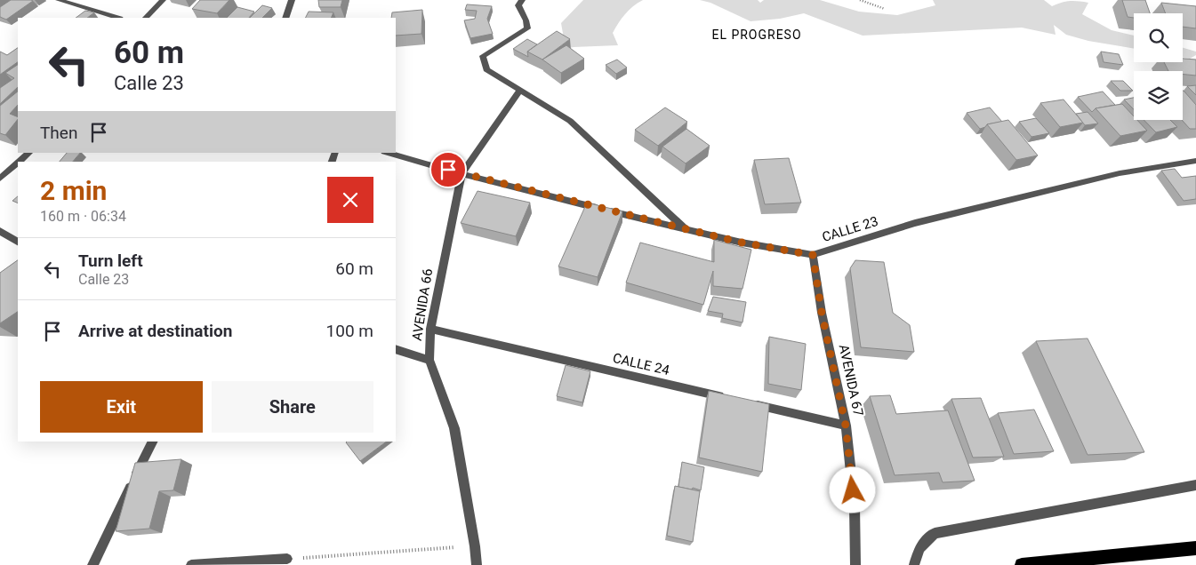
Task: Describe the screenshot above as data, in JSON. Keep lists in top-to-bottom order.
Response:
{
  "streets": {
    "street": [
      "CALLE 23",
      "AVENIDA 66",
      "CALLE 24",
      "AVENIDA 67"
    ]
  },
  "crossings": [
    ["CALLE 23", "AVENIDA 66"],
    ["CALLE 23", "AVENIDA 67"],
    ["AVENIDA 66", "CALLE 24"]
  ],
  "districts": ["EL PROGRESO"],
  "page": {
    "turn": ["60 m", "Calle 23"],
    "then": "Then",
    "heading": ["2 min", "160 m · 06:34"],
    "list": [
      {
        "name": "Turn left",
        "note": "Calle 23",
        "value": "60 m"
      },
      {
        "name": "Arrive at destination",
        "value": "100 m"
      }
    ],
    "buttons": ["Exit", "Share"]
  }
}
